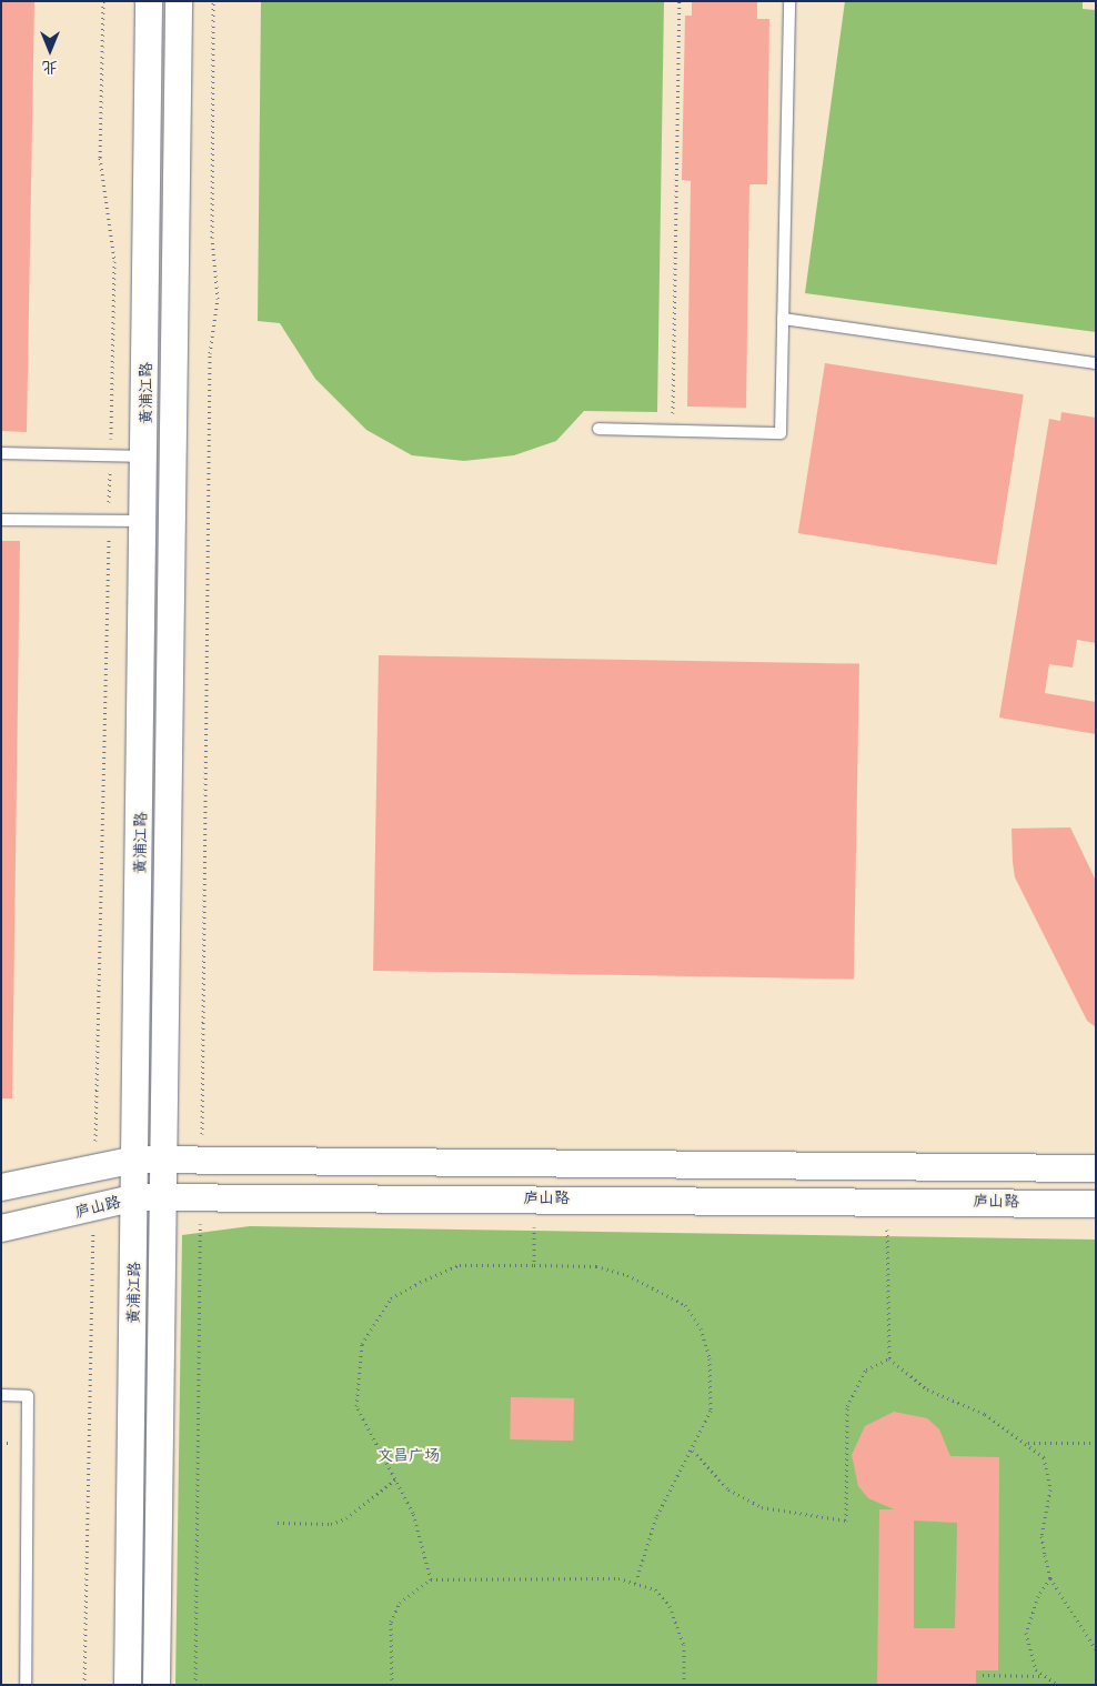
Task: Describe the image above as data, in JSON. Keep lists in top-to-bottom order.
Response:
{
  "streets": {
    "street": ["黄浦江路", "庐山路"]
  },
  "crossings": [
    ["黄浦江路", "庐山路"]
  ],
  "parks": ["文昌广场"],
  "north": "bottom"
}
